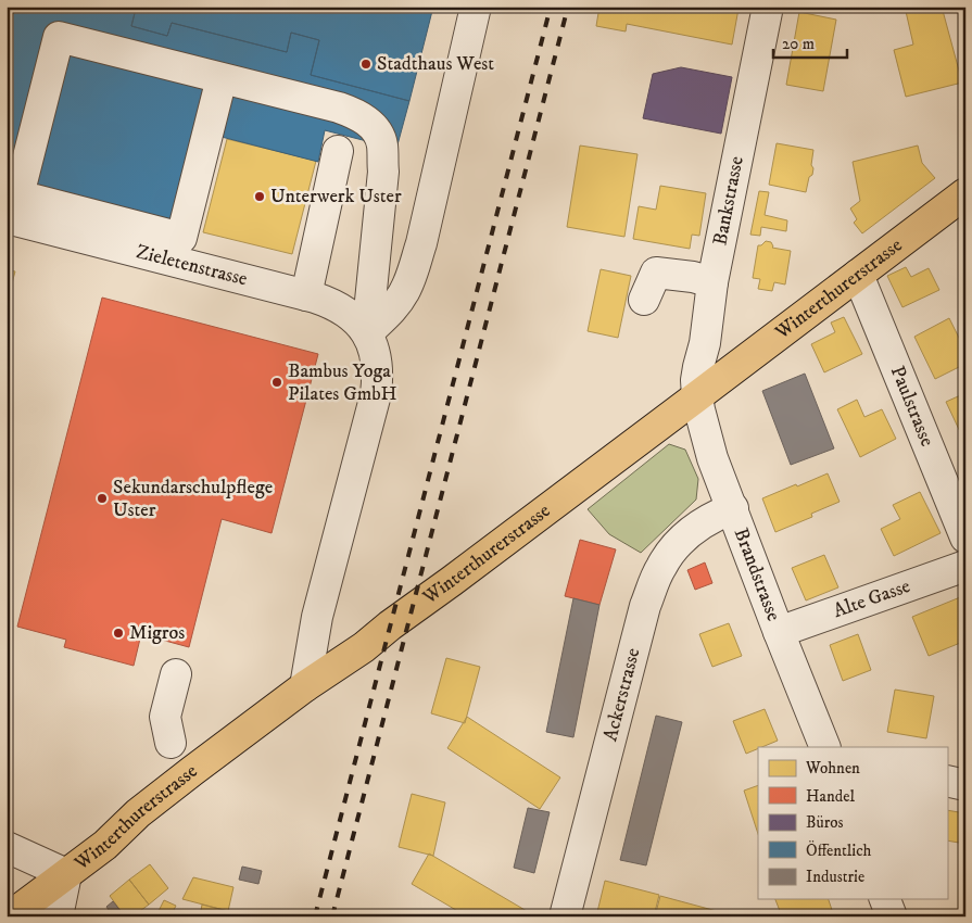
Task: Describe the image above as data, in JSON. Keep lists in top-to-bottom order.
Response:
{
  "streets": {
    "main road": ["Winterthurerstrasse"],
    "street": [
      "Bankstrasse",
      "Zieletenstrasse",
      "Paulstrasse",
      "Brandstrasse",
      "Alte Gasse",
      "Ackerstrasse"
    ]
  },
  "crossings": [
    ["Bankstrasse", "Winterthurerstrasse"],
    ["Bankstrasse", "Brandstrasse"],
    ["Zieletenstrasse", "Winterthurerstrasse"],
    ["Winterthurerstrasse", "Paulstrasse"],
    ["Winterthurerstrasse", "Brandstrasse"],
    ["Brandstrasse", "Alte Gasse"],
    ["Brandstrasse", "Ackerstrasse"]
  ],
  "places": [
    "Stadthaus West",
    "Unterwerk Uster",
    "Bambus Yoga Pilates GmbH",
    "Sekundarschulpflege Uster",
    "Migros"
  ],
  "legend": [
    "Wohnen",
    "Handel",
    "Büros",
    "Öffentlich",
    "Industrie"
  ],
  "scale_bar": "20 m"
}
